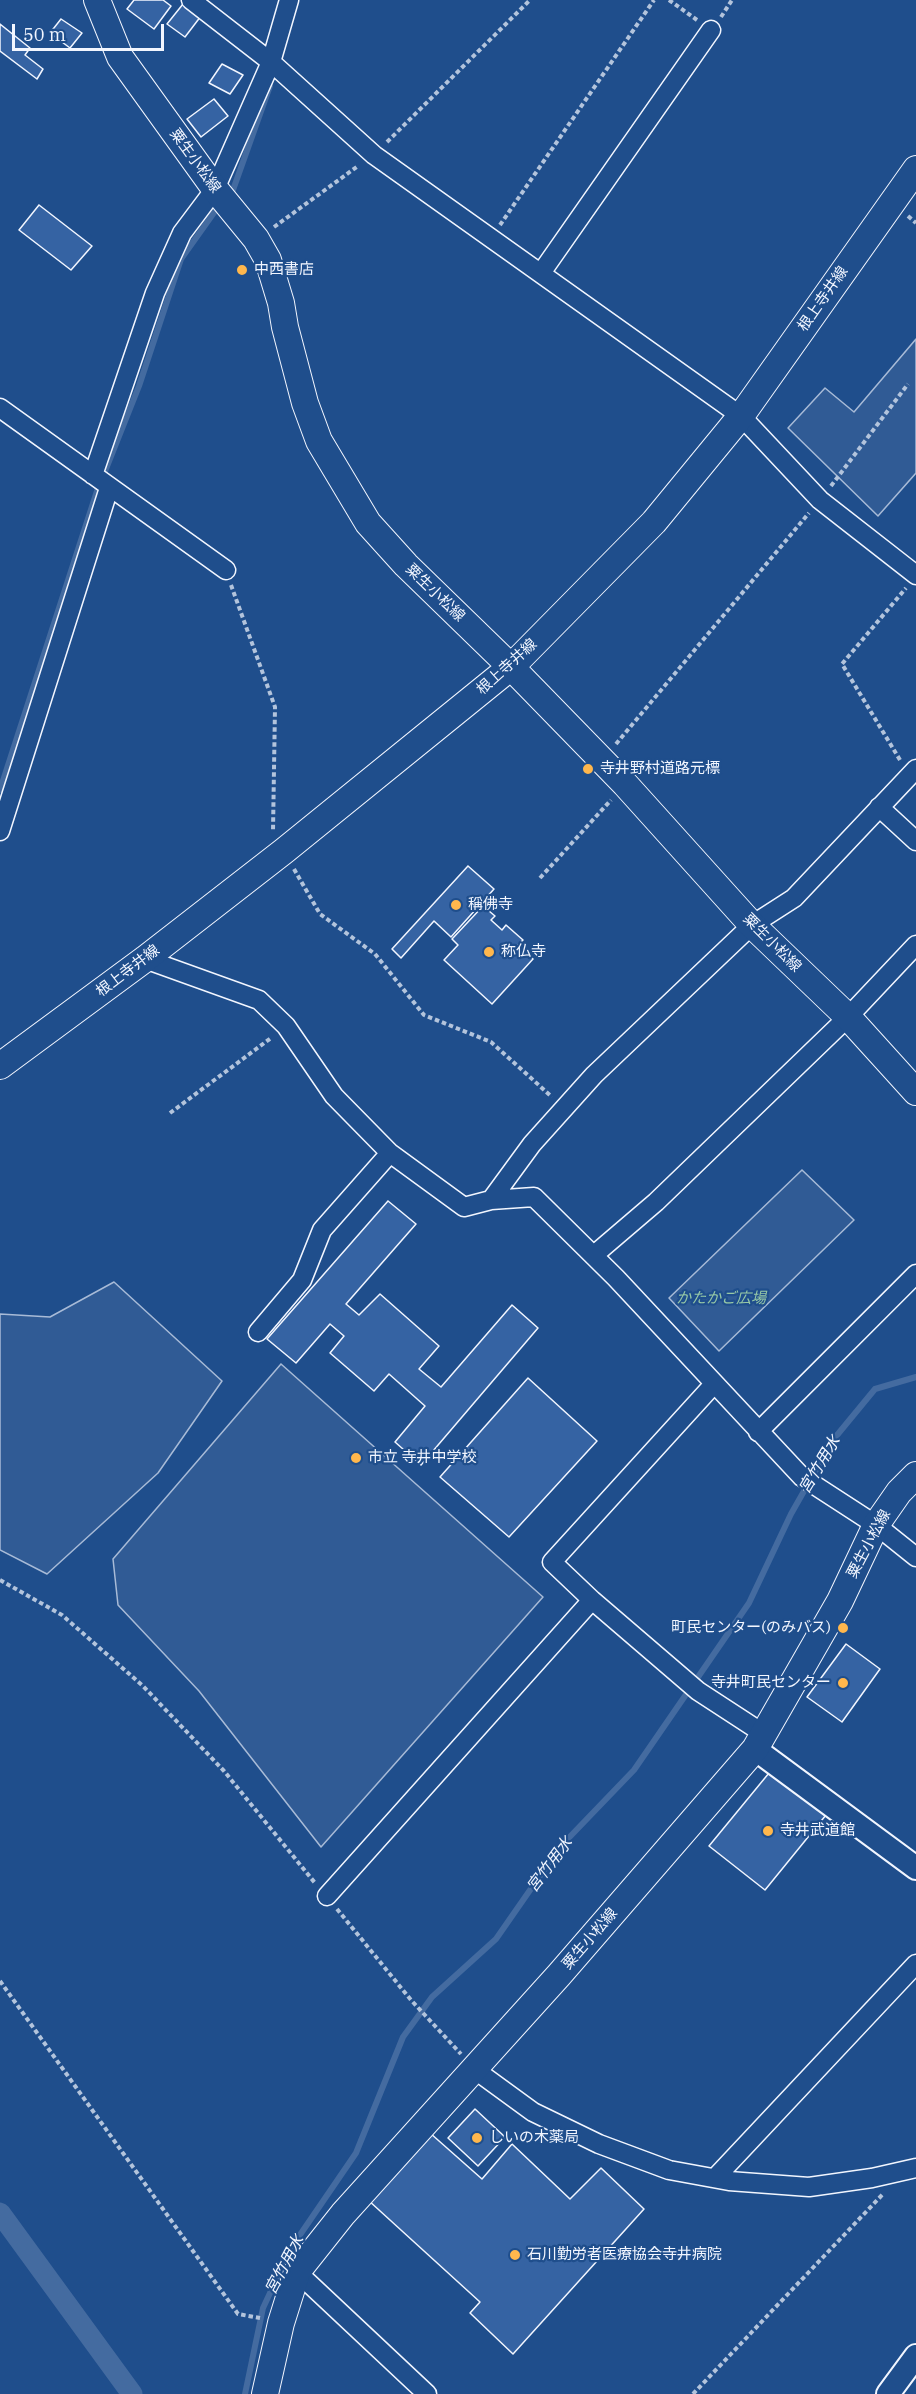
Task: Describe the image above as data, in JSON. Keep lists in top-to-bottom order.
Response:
{
  "streets": {
    "main road": ["粟生小松線", "根上寺井線"]
  },
  "crossings": [
    ["粟生小松線", "根上寺井線"]
  ],
  "water": ["宮竹用水"],
  "parks": ["かたかご広場"],
  "places": [
    "中西書店",
    "寺井野村道路元標",
    "稱佛寺",
    "称仏寺",
    "市立 寺井中学校",
    "町民センター(のみバス)",
    "寺井町民センター",
    "寺井武道館",
    "しいの木薬局",
    "石川勤労者医療協会寺井病院"
  ],
  "scale_bar": "50 m"
}
